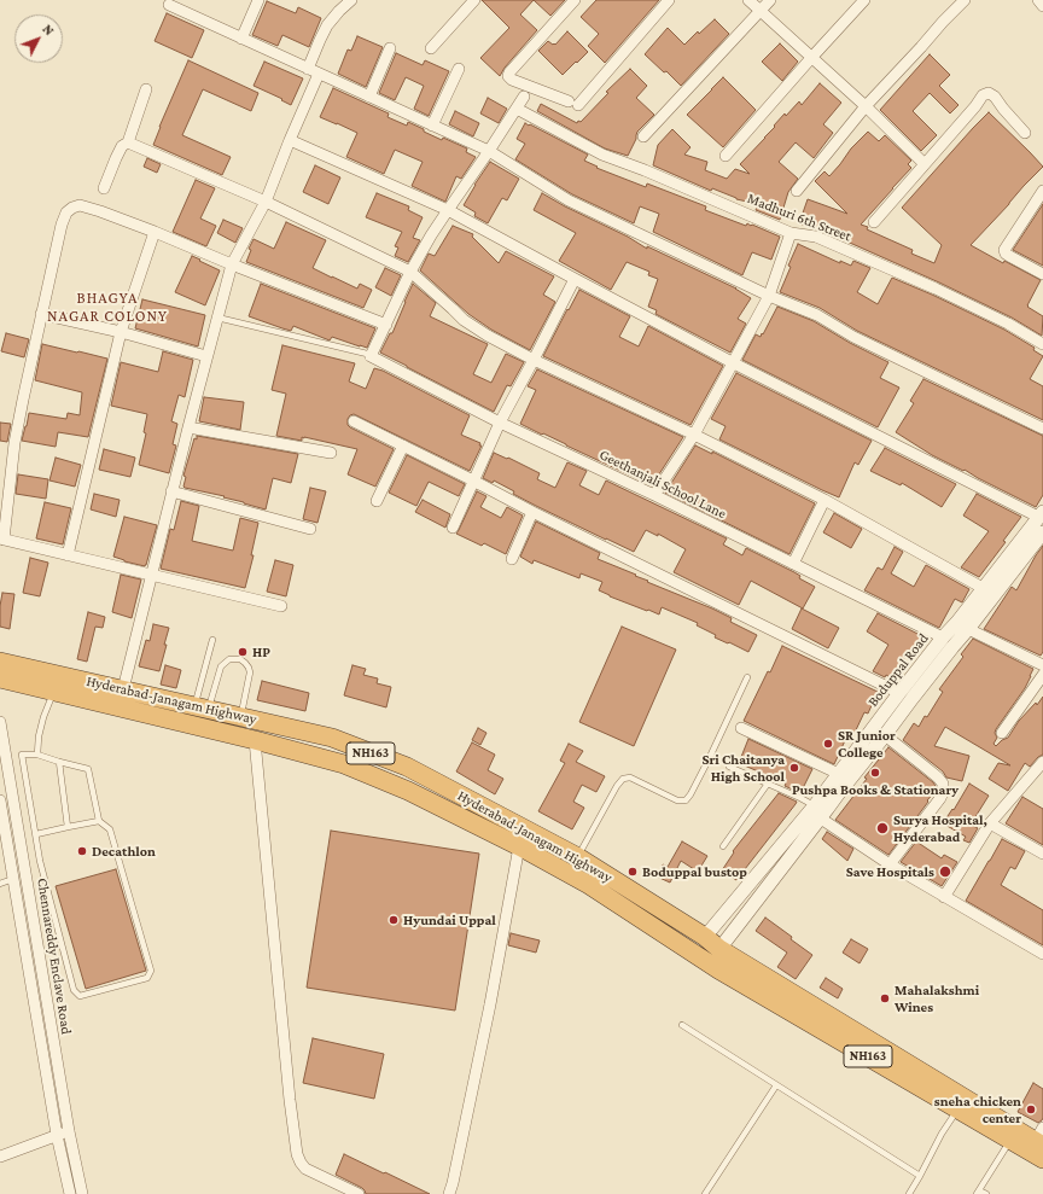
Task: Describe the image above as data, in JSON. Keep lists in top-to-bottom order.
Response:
{
  "streets": {
    "highway": ["Hyderabad-Janagam Highway", "NH163"],
    "street": [
      "Madhuri 6th Street",
      "Geethanjali School Lane",
      "Boduppal Road",
      "Chennareddy Enclave Road"
    ]
  },
  "crossings": [
    ["Geethanjali School Lane", "Boduppal Road"],
    ["Boduppal Road", "Hyderabad-Janagam Highway"]
  ],
  "districts": ["BHAGYA NAGAR COLONY"],
  "places": [
    "HP",
    "SR Junior College",
    "Sri Chaitanya High School",
    "Pushpa Books & Stationary",
    "Surya Hospital, Hyderabad",
    "Decathlon",
    "Boduppal bustop",
    "Save Hospitals",
    "Hyundai Uppal",
    "Mahalakshmi Wines",
    "sneha chicken center"
  ],
  "north": "top right"
}
